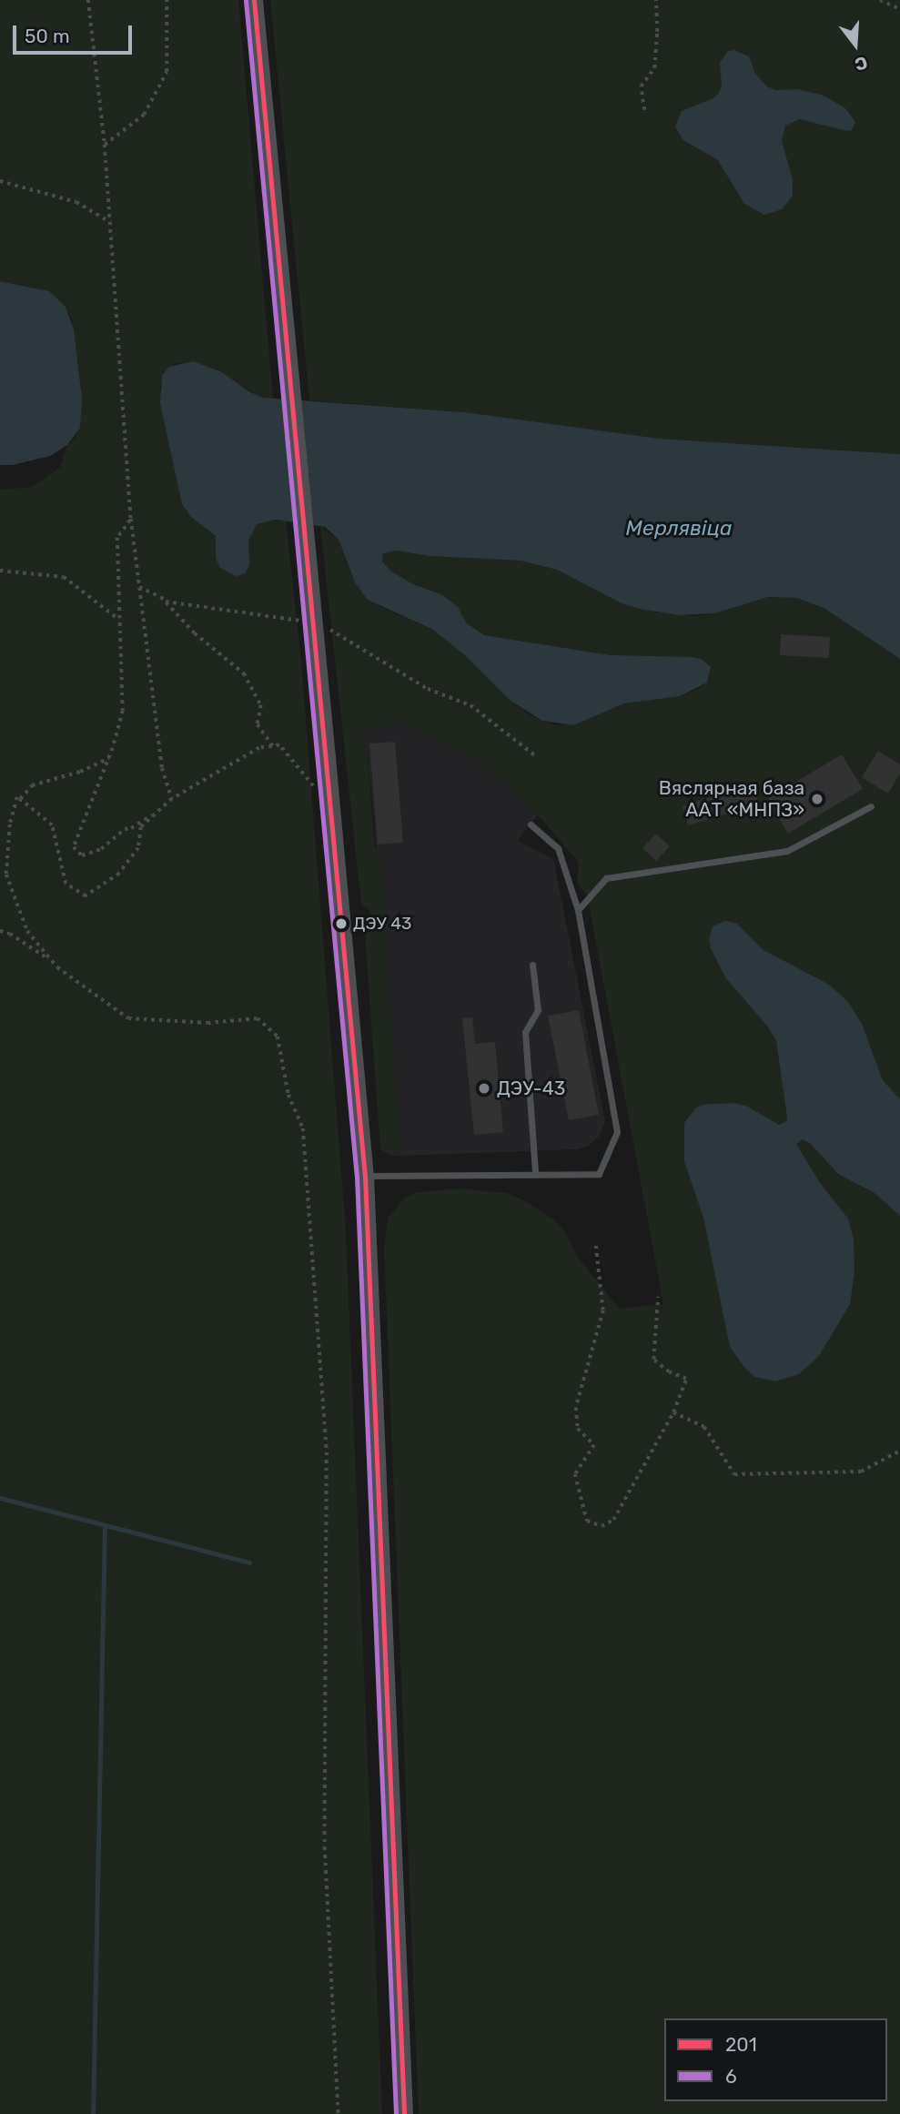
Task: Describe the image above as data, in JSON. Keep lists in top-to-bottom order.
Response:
{
  "water": ["Мерлявіца"],
  "places": ["Вяслярная база ААТ «МНПЗ»", "ДЭУ 43", "ДЭУ-43"],
  "lines": ["transit line 201", "transit line 6"],
  "legend": ["201", "6"],
  "scale_bar": "50 m",
  "north": "bottom"
}
